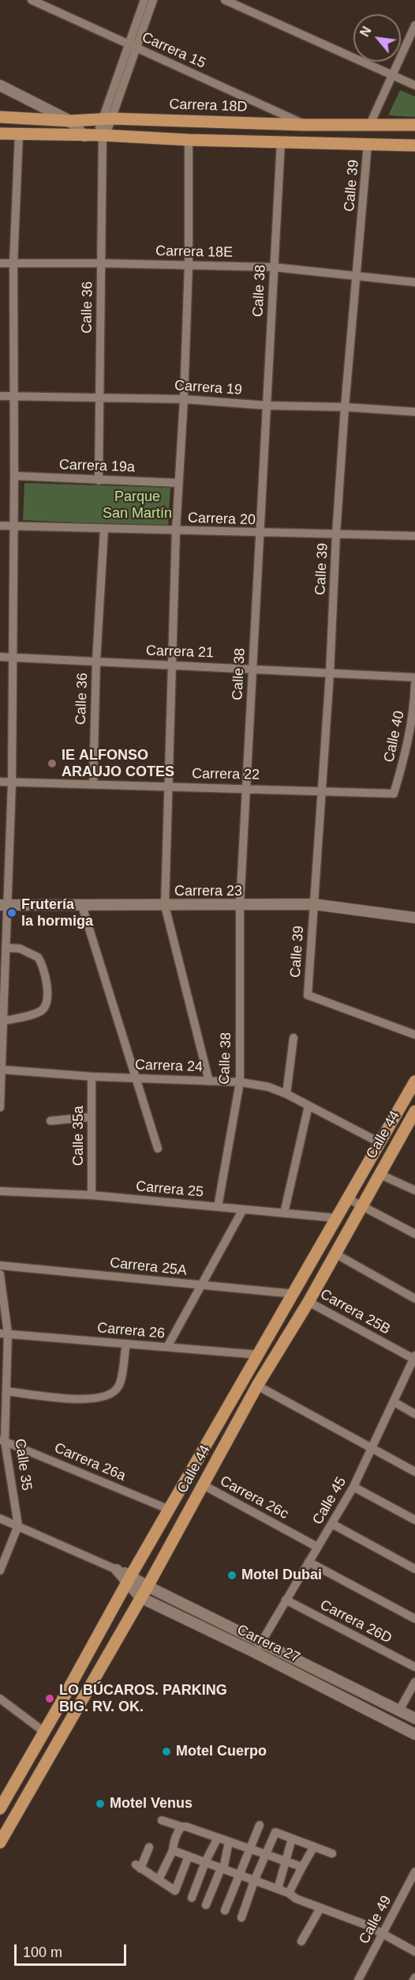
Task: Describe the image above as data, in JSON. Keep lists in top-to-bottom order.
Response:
{
  "streets": {
    "main road": ["Carrera 18D", "Calle 44"],
    "street": [
      "Carrera 15",
      "Calle 39",
      "Carrera 18E",
      "Calle 38",
      "Calle 36",
      "Carrera 19",
      "Carrera 19a",
      "Carrera 20",
      "Carrera 21",
      "Calle 40",
      "Carrera 22",
      "Carrera 23",
      "Carrera 24",
      "Calle 35a",
      "Carrera 25",
      "Carrera 25A",
      "Carrera 25B",
      "Carrera 26",
      "Carrera 26a",
      "Calle 35",
      "Carrera 26c",
      "Calle 45",
      "Carrera 26D",
      "Carrera 27",
      "Calle 49"
    ]
  },
  "crossings": [
    ["Carrera 15", "Carrera 18D"],
    ["Carrera 15", "Calle 36"],
    ["Carrera 18D", "Calle 36"],
    ["Calle 39", "Carrera 18E"],
    ["Calle 39", "Carrera 19"],
    ["Calle 39", "Carrera 20"],
    ["Calle 39", "Carrera 21"],
    ["Calle 39", "Carrera 22"],
    ["Calle 39", "Carrera 23"],
    ["Carrera 18E", "Calle 38"],
    ["Carrera 18E", "Calle 36"],
    ["Calle 38", "Carrera 19"],
    ["Calle 38", "Carrera 20"],
    ["Calle 38", "Carrera 21"],
    ["Calle 38", "Carrera 22"],
    ["Calle 38", "Carrera 23"],
    ["Calle 38", "Carrera 24"],
    ["Calle 38", "Carrera 25"],
    ["Calle 36", "Carrera 19"],
    ["Calle 36", "Carrera 19a"],
    ["Calle 36", "Carrera 20"],
    ["Calle 36", "Carrera 21"],
    ["Calle 36", "Carrera 22"],
    ["Calle 40", "Carrera 22"],
    ["Carrera 24", "Calle 44"],
    ["Carrera 24", "Calle 35a"],
    ["Calle 44", "Carrera 25"],
    ["Calle 44", "Carrera 25A"],
    ["Calle 44", "Carrera 25B"],
    ["Calle 44", "Carrera 26"],
    ["Calle 44", "Carrera 26a"],
    ["Calle 44", "Carrera 26c"],
    ["Calle 44", "Carrera 27"],
    ["Calle 35a", "Carrera 25"],
    ["Carrera 25B", "Calle 45"],
    ["Carrera 26", "Calle 35"],
    ["Carrera 26a", "Calle 35"],
    ["Calle 35", "Carrera 27"],
    ["Carrera 26c", "Calle 45"],
    ["Calle 45", "Carrera 26D"],
    ["Calle 45", "Carrera 27"]
  ],
  "parks": ["Parque San Martín"],
  "places": [
    "IE ALFONSO ARAUJO COTES",
    "Frutería la hormiga",
    "Motel Dubai",
    "LO BÚCAROS. PARKING BIG. RV. OK.",
    "Motel Cuerpo",
    "Motel Venus"
  ],
  "scale_bar": "100 m",
  "north": "top left"
}
